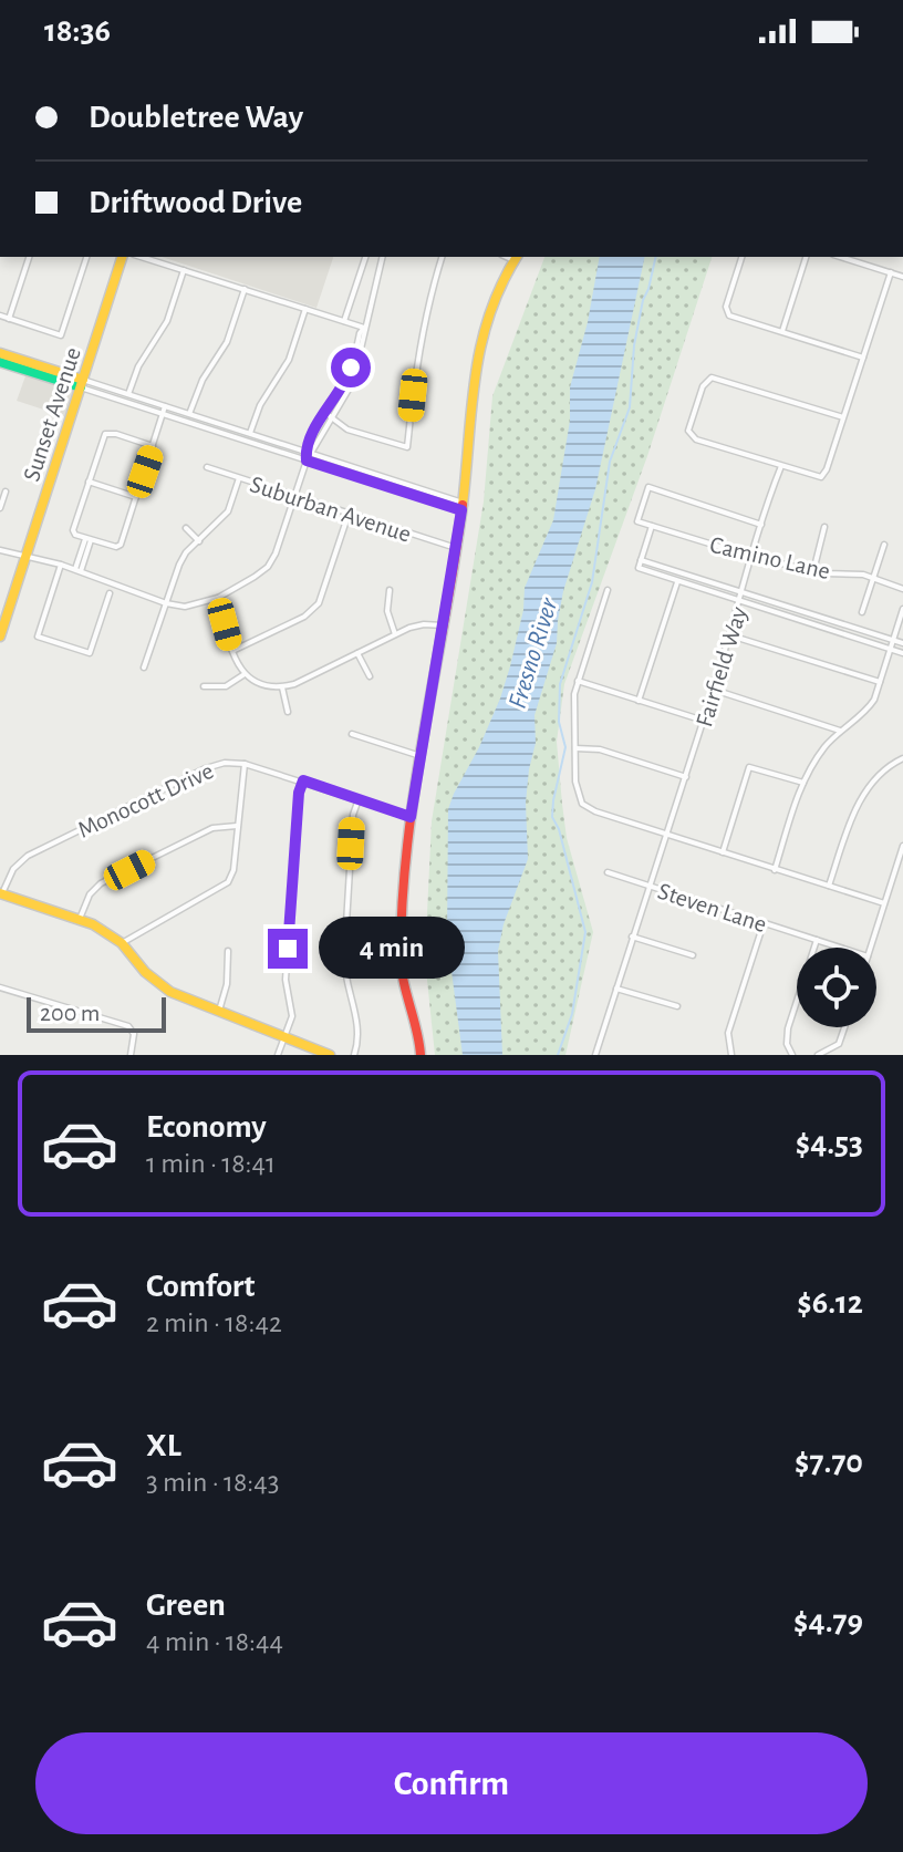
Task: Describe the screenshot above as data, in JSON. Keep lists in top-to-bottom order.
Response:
{
  "streets": {
    "street": [
      "Sunset Avenue",
      "Suburban Avenue",
      "Camino Lane",
      "Fairfield Way",
      "Monocott Drive",
      "Steven Lane"
    ]
  },
  "crossings": [
    ["Camino Lane", "Fairfield Way"],
    ["Fairfield Way", "Steven Lane"]
  ],
  "water": ["Fresno River"],
  "scale_bar": "200 m",
  "page": {
    "status": "18:36",
    "banner": ["Doubletree Way", "Driftwood Drive"],
    "bubble": "4 min",
    "scale": "200 m",
    "list": [
      {
        "name": "Economy",
        "note": "1 min · 18:41",
        "value": "$4.53"
      },
      {
        "name": "Comfort",
        "note": "2 min · 18:42",
        "value": "$6.12"
      },
      {
        "name": "XL",
        "note": "3 min · 18:43",
        "value": "$7.70"
      },
      {
        "name": "Green",
        "note": "4 min · 18:44",
        "value": "$4.79"
      }
    ],
    "buttons": "Confirm"
  }
}
